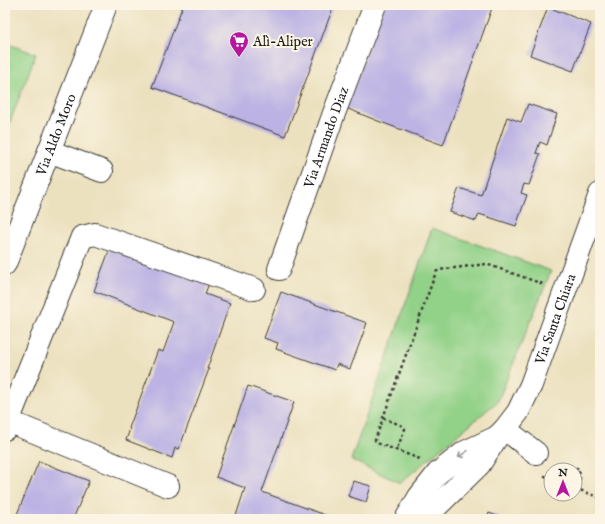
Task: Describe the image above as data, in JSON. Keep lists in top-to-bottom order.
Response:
{
  "streets": {
    "street": ["Via Aldo Moro", "Via Armando Diaz", "Via Santa Chiara"]
  },
  "places": {
    "supermarket": ["Alì-Aliper"]
  },
  "north": "top"
}
